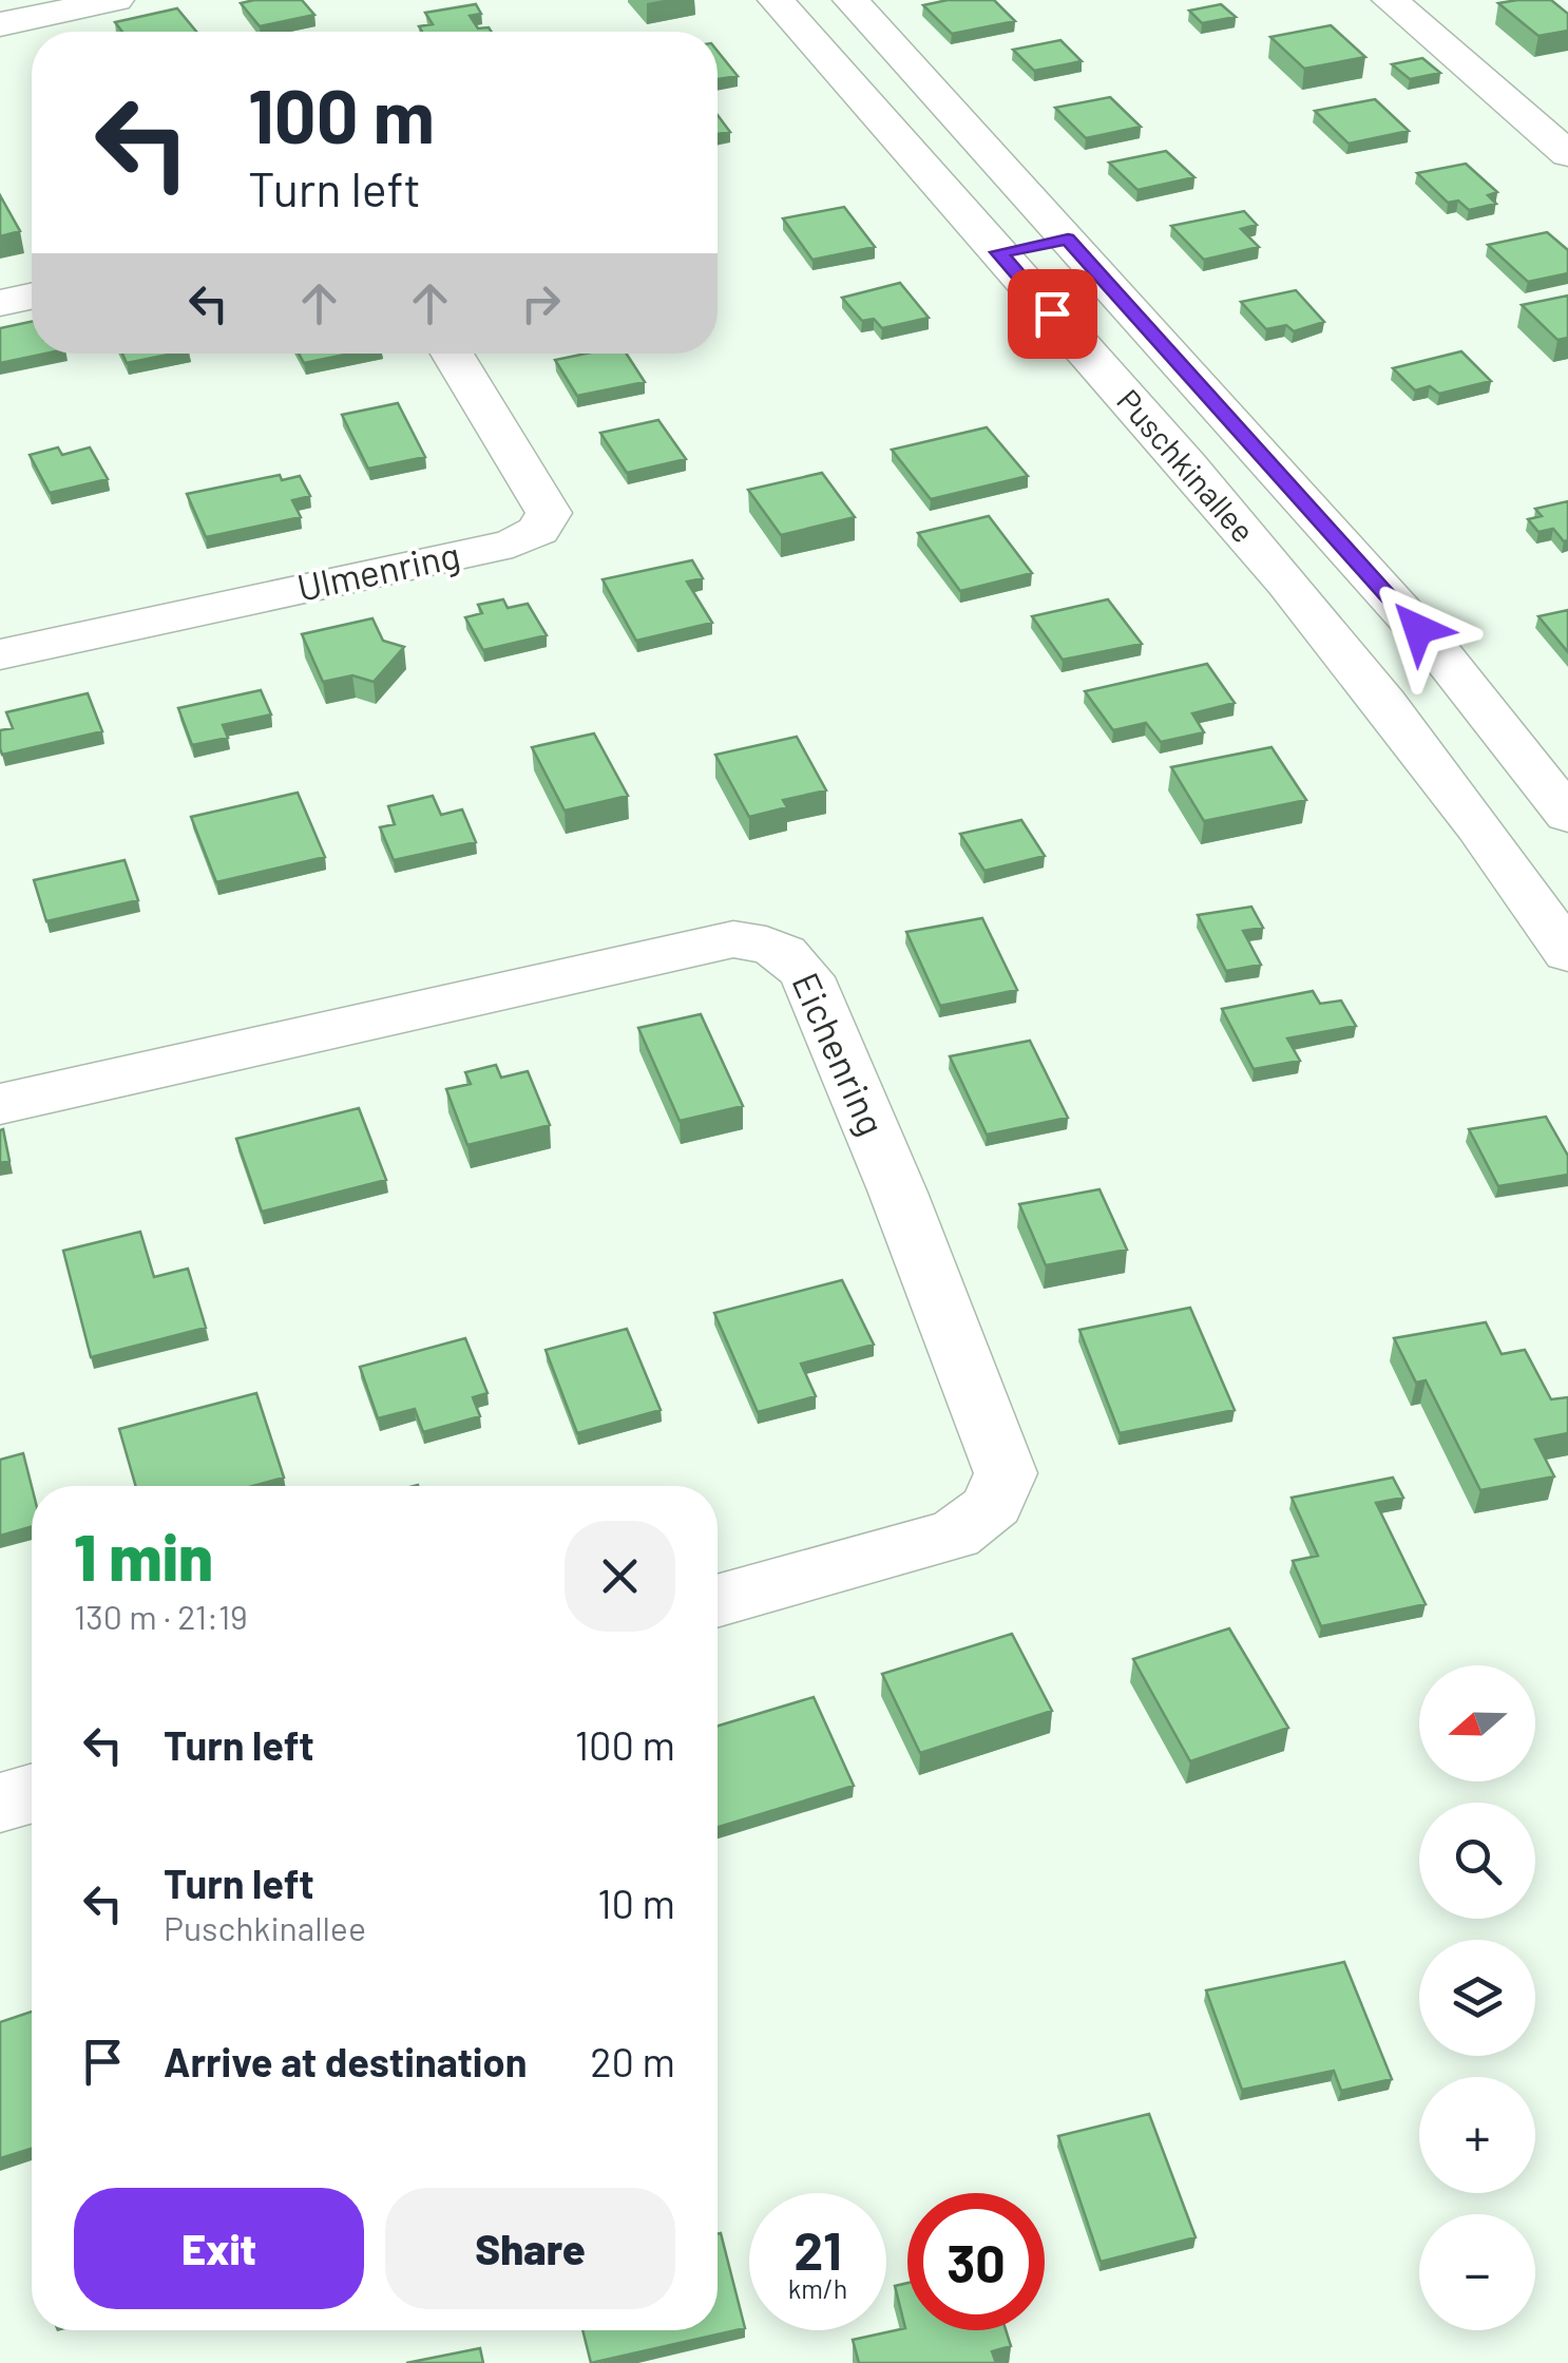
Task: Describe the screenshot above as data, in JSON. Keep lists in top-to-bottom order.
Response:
{
  "streets": {
    "street": ["Puschkinallee", "Ulmenring", "Eichenring"]
  },
  "north": "left",
  "page": {
    "turn": ["100 m", "Turn left"],
    "heading": ["1 min", "130 m · 21:19"],
    "map_buttons": ["+", "−"],
    "list": [
      {
        "name": "Turn left",
        "value": "100 m"
      },
      {
        "name": "Turn left",
        "note": "Puschkinallee",
        "value": "10 m"
      },
      {
        "name": "Arrive at destination",
        "value": "20 m"
      }
    ],
    "buttons": ["Exit", "Share"],
    "speed": "21 km/h",
    "limit": "30"
  }
}
